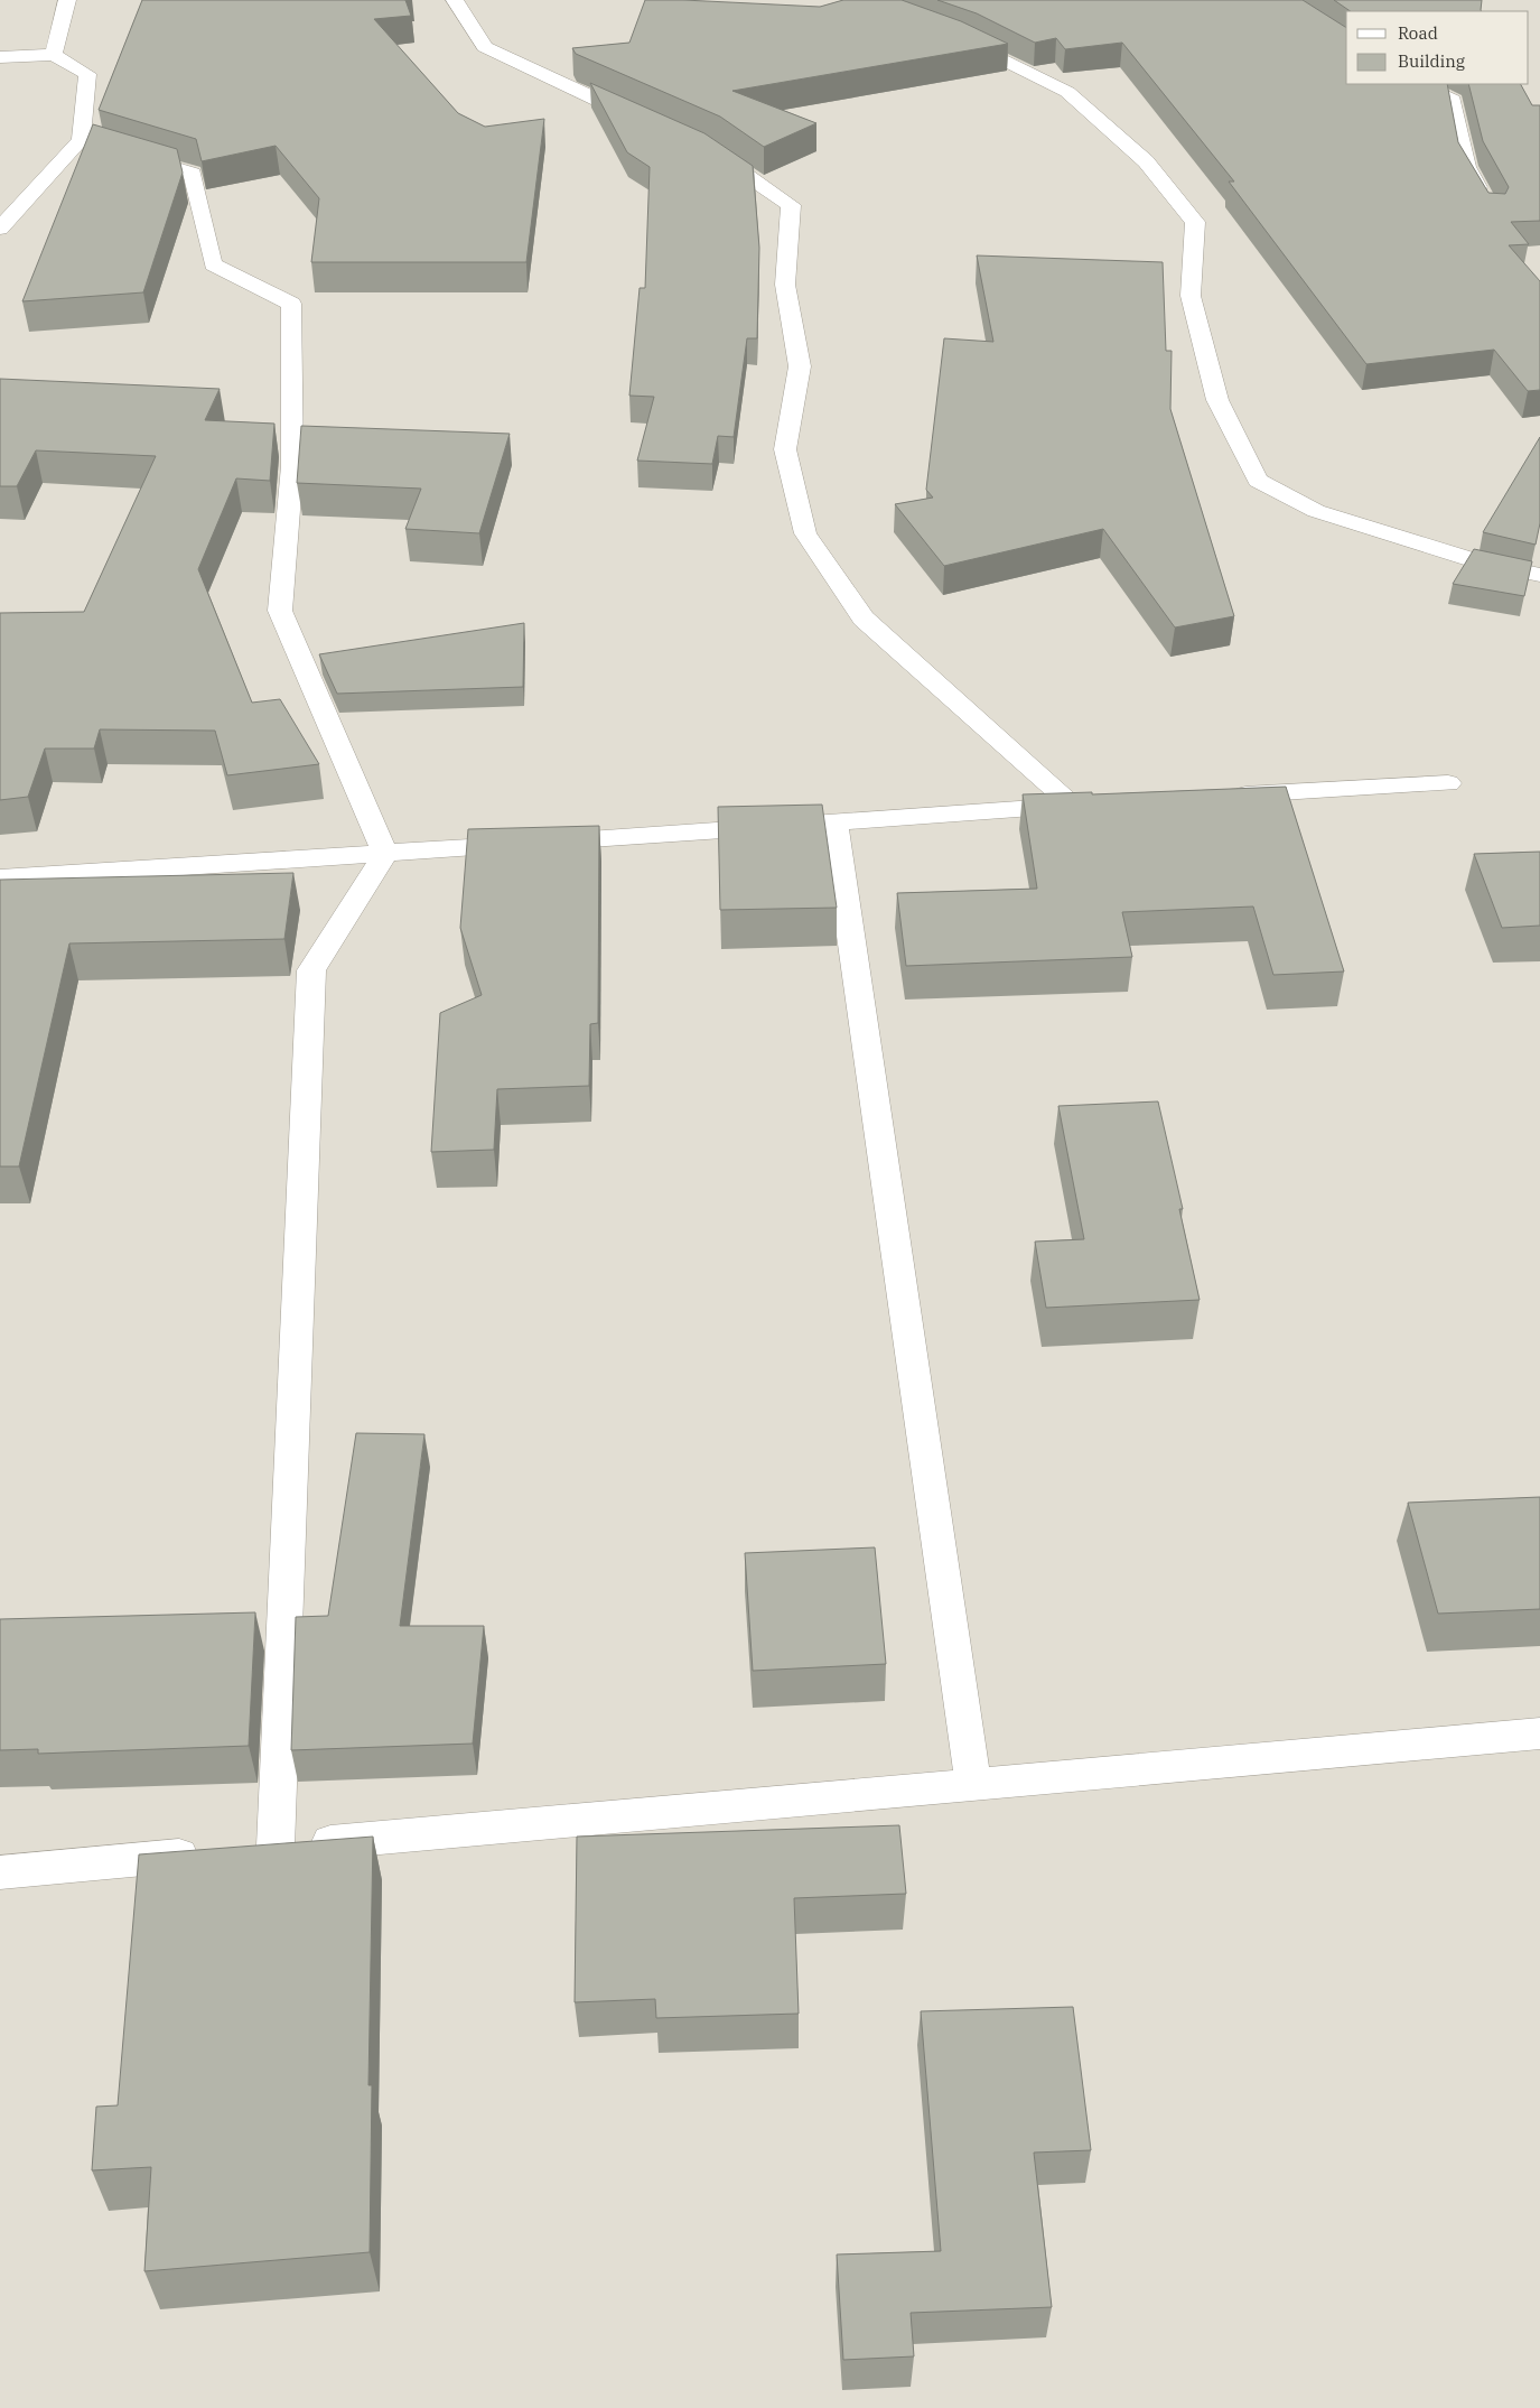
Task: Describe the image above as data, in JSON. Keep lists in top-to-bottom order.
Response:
{
  "legend": ["Road", "Building"]
}
